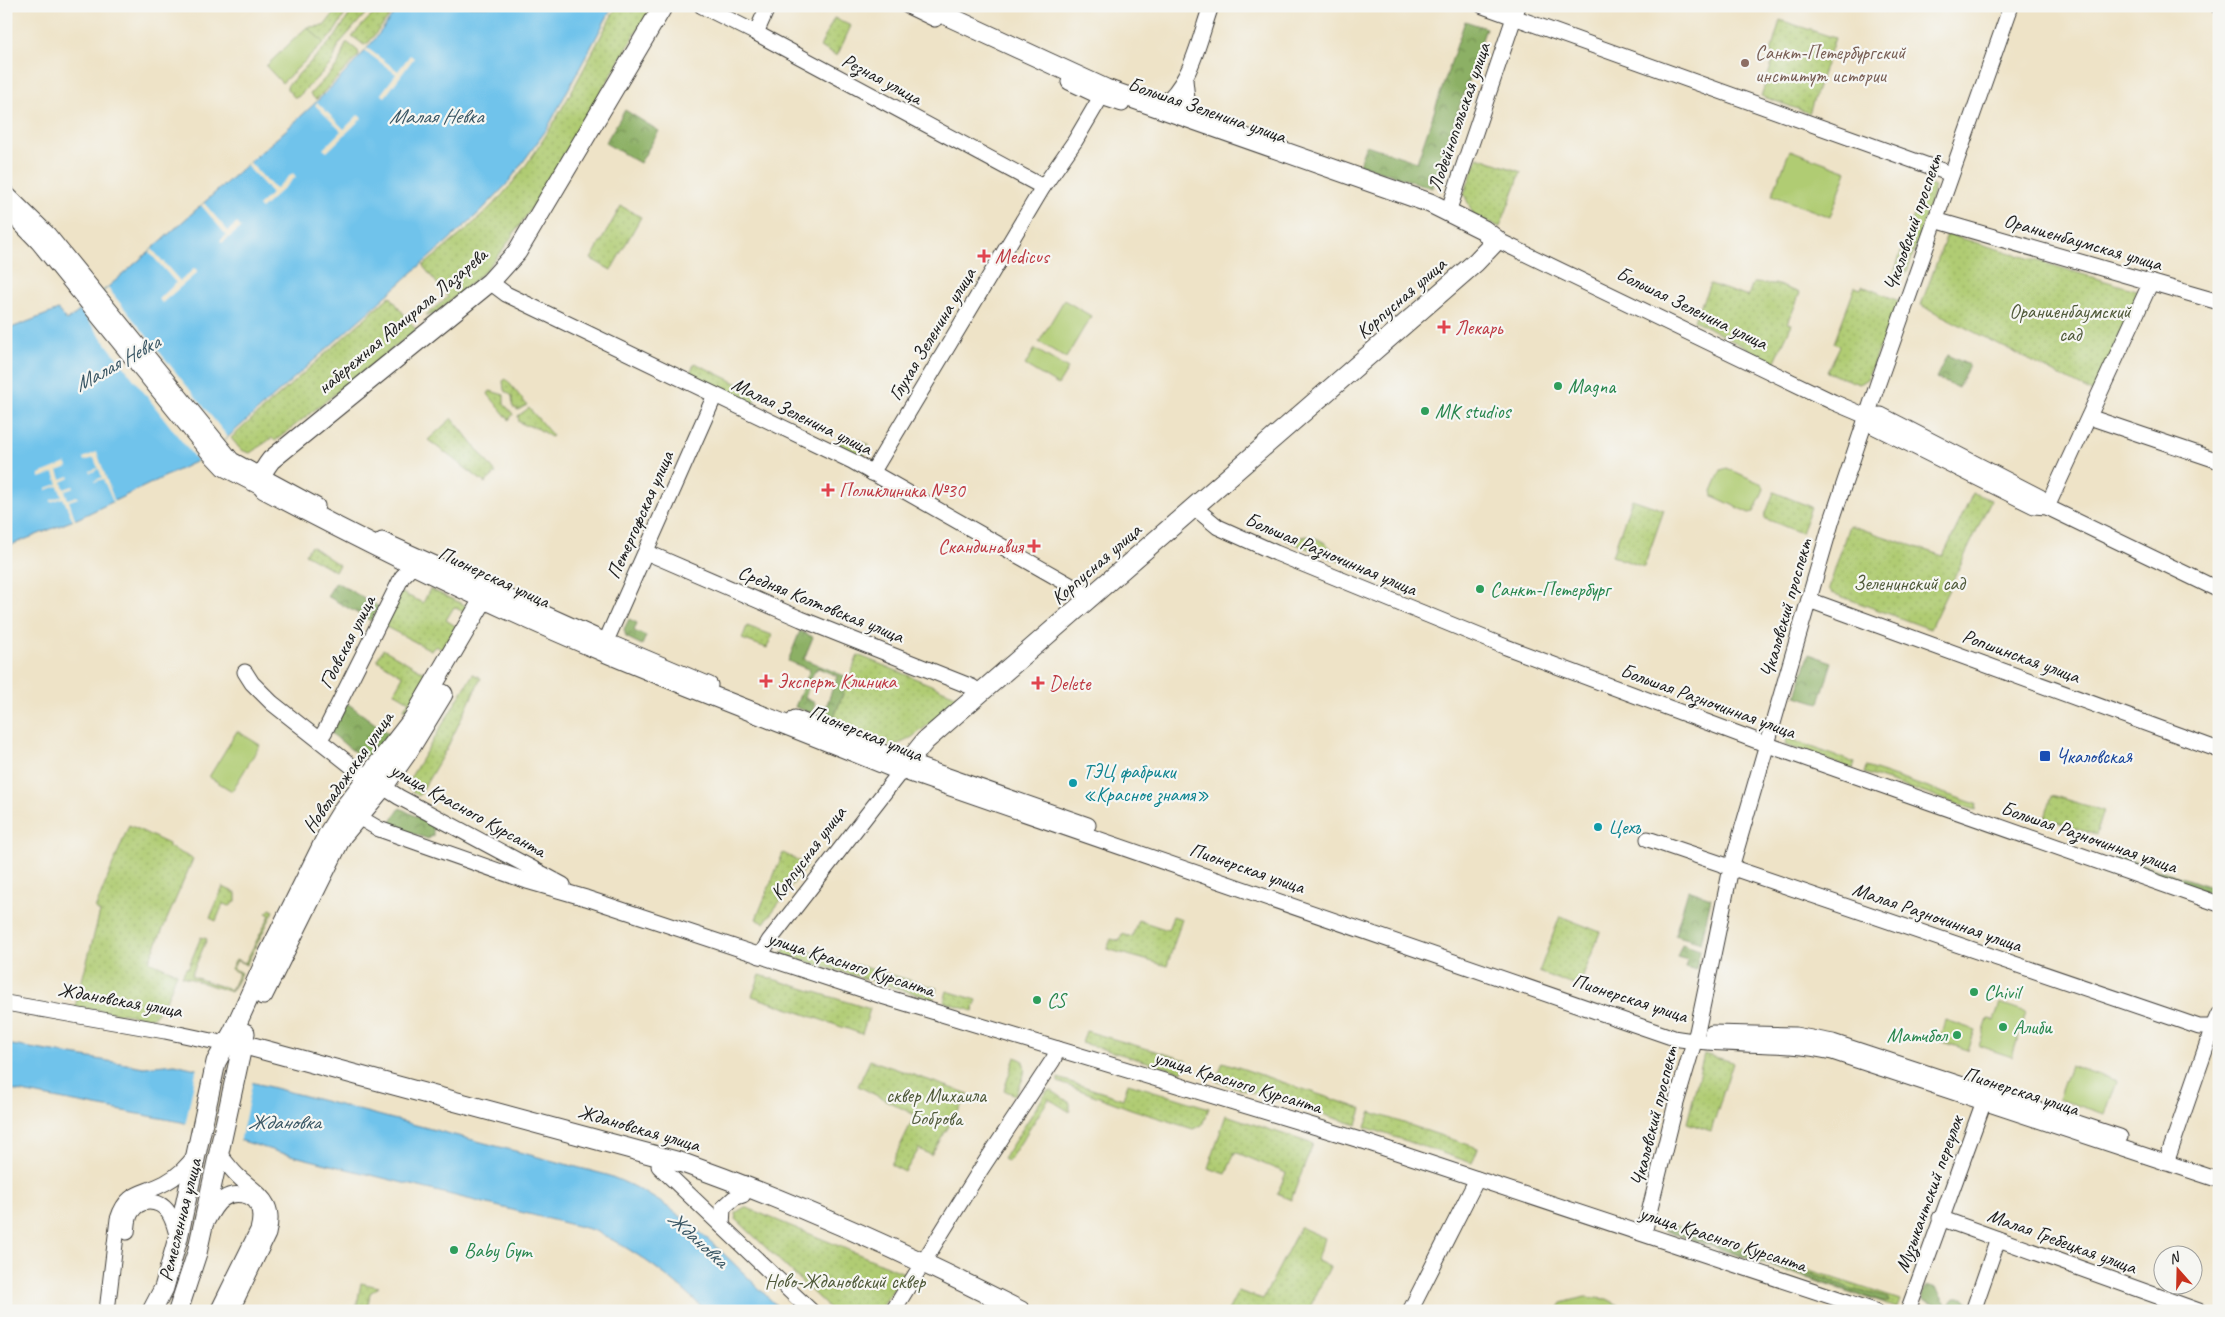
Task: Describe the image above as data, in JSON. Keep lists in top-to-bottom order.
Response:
{
  "streets": {
    "main road": [
      "Большая Зеленина улица",
      "Корпусная улица",
      "набережная Адмирала Лазарева",
      "Пионерская улица",
      "Новоладожская улица",
      "Ждановская улица",
      "Ремесленная улица"
    ],
    "street": [
      "Резная улица",
      "Лодейнопольская улица",
      "Чкаловский проспект",
      "Ораниенбаумская улица",
      "Глухая Зеленина улица",
      "Малая Зеленина улица",
      "Петергофская улица",
      "Большая Разночинная улица",
      "Средняя Колтовская улица",
      "Гдовская улица",
      "Ропшинская улица",
      "улица Красного Курсанта",
      "Малая Разночинная улица",
      "Музыкантский переулок",
      "Малая Гребецкая улица"
    ]
  },
  "crossings": [
    ["Резная улица", "Глухая Зеленина улица"],
    ["Большая Зеленина улица", "Лодейнопольская улица"],
    ["Большая Зеленина улица", "Чкаловский проспект"],
    ["Большая Зеленина улица", "Корпусная улица"],
    ["Большая Зеленина улица", "Глухая Зеленина улица"],
    ["Чкаловский проспект", "Ораниенбаумская улица"],
    ["Чкаловский проспект", "Большая Разночинная улица"],
    ["Чкаловский проспект", "Пионерская улица"],
    ["Чкаловский проспект", "Ропшинская улица"],
    ["Чкаловский проспект", "улица Красного Курсанта"],
    ["Чкаловский проспект", "Малая Разночинная улица"],
    ["Корпусная улица", "Малая Зеленина улица"],
    ["Корпусная улица", "Большая Разночинная улица"],
    ["Корпусная улица", "Пионерская улица"],
    ["Корпусная улица", "Средняя Колтовская улица"],
    ["Корпусная улица", "улица Красного Курсанта"],
    ["набережная Адмирала Лазарева", "Малая Зеленина улица"],
    ["набережная Адмирала Лазарева", "Пионерская улица"],
    ["Глухая Зеленина улица", "Малая Зеленина улица"],
    ["Малая Зеленина улица", "Петергофская улица"],
    ["Петергофская улица", "Пионерская улица"],
    ["Петергофская улица", "Средняя Колтовская улица"],
    ["Пионерская улица", "Гдовская улица"],
    ["Пионерская улица", "Новоладожская улица"],
    ["Пионерская улица", "Музыкантский переулок"],
    ["Гдовская улица", "улица Красного Курсанта"],
    ["Новоладожская улица", "улица Красного Курсанта"],
    ["Новоладожская улица", "Ждановская улица"],
    ["Новоладожская улица", "Ремесленная улица"],
    ["Ждановская улица", "Ремесленная улица"],
    ["Музыкантский переулок", "Малая Гребецкая улица"]
  ],
  "water": ["Малая Невка", "Ждановка"],
  "parks": [
    "Ораниенбаумский сад",
    "Зеленинский сад",
    "сквер Михаила Боброва",
    "Ново-Ждановский сквер"
  ],
  "places": {
    "other": [
      "Санкт-Петербургский институт истории",
      "Magna",
      "MK studios",
      "Санкт-Петербург",
      "ТЭЦ фабрики «Красное знамя»",
      "Цехъ",
      "Chivil",
      "CS",
      "Алиби",
      "Матчбол",
      "Baby Gym"
    ],
    "health": [
      "Medicus",
      "Лекарь",
      "Поликлиника №30",
      "Скандинавия",
      "Эксперт Клиника",
      "Delete"
    ],
    "transit": ["Чкаловская"]
  },
  "north": "top"
}
